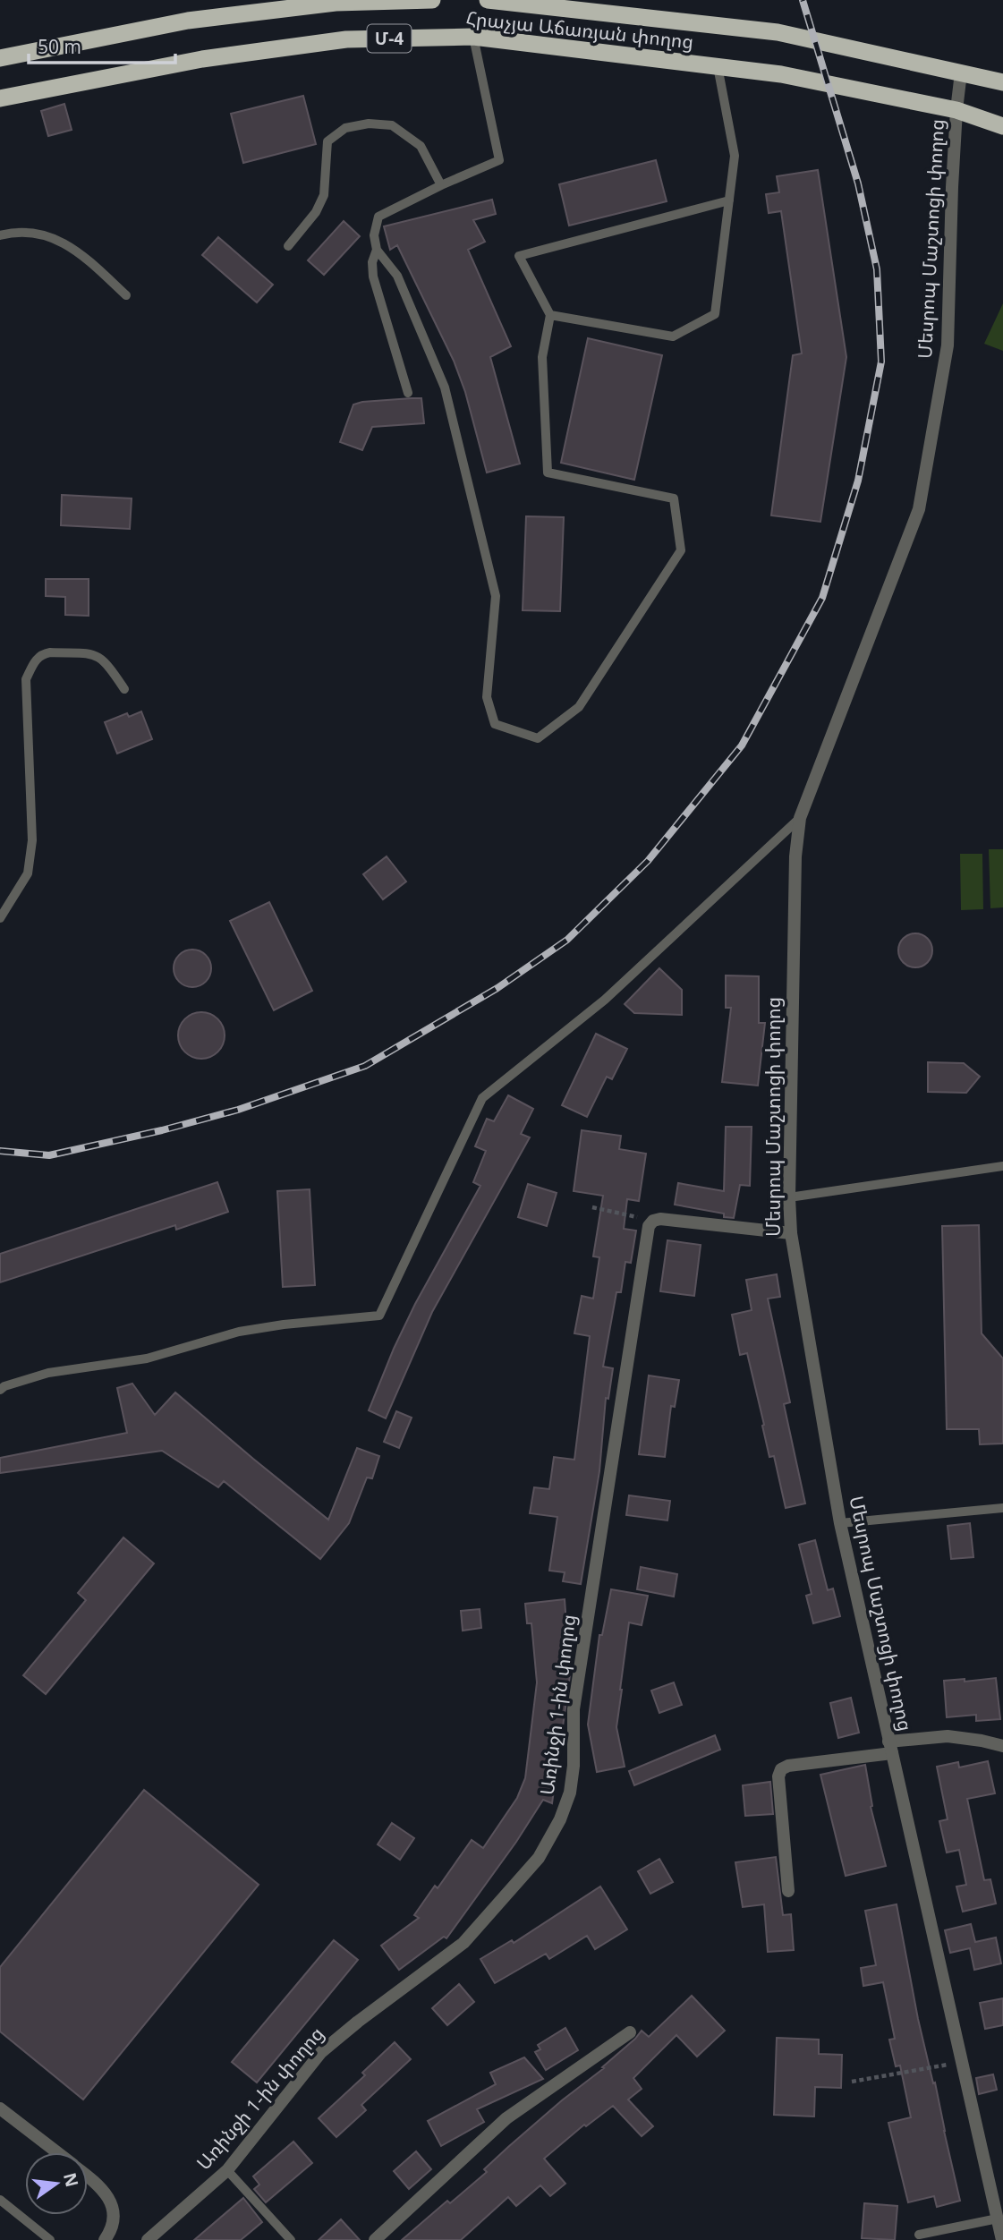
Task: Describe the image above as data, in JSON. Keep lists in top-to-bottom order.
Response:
{
  "streets": {
    "highway": ["Հրաչյա Աճառյան փողոց", "Մ-4"],
    "street": ["Մեսրոպ Մաշտոցի փողոց", "Առինջի 1-ին փողոց"]
  },
  "crossings": [
    ["Հրաչյա Աճառյան փողոց", "Մեսրոպ Մաշտոցի փողոց"]
  ],
  "scale_bar": "50 m",
  "north": "right"
}
